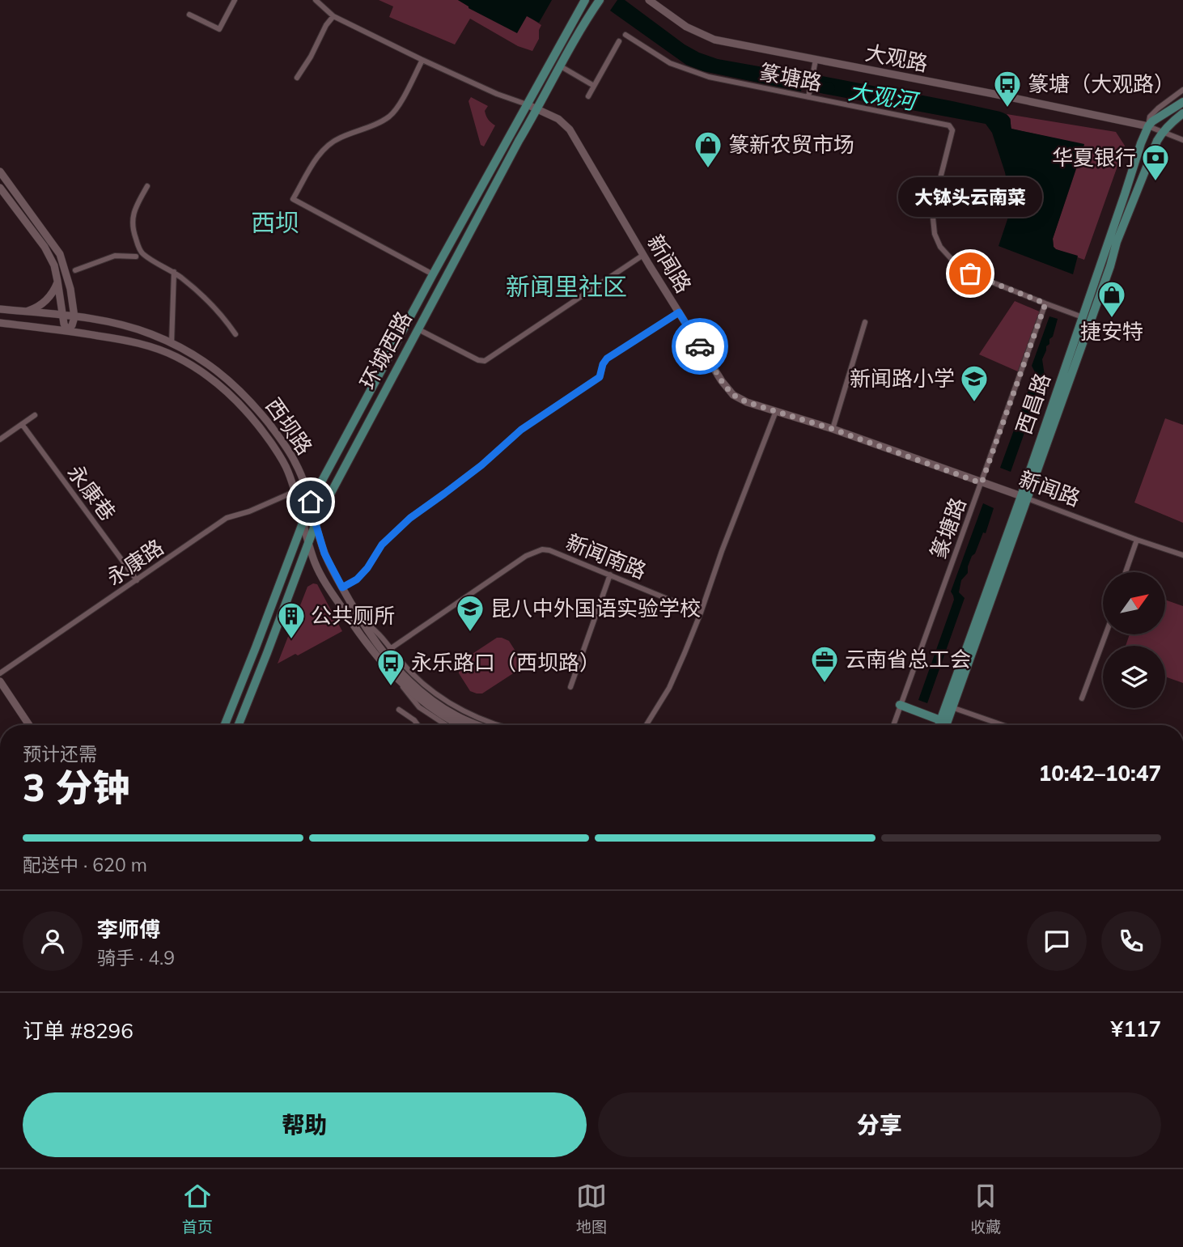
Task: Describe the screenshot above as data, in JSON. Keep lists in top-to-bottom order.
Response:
{
  "streets": {
    "main road": [
      "大观路",
      "新闻路",
      "环城西路",
      "西昌路",
      "西坝路"
    ],
    "street": [
      "篆塘路",
      "永康巷",
      "新闻南路",
      "永康路"
    ]
  },
  "crossings": [
    ["大观路", "西昌路"],
    ["篆塘路", "新闻路"],
    ["篆塘路", "西昌路"],
    ["新闻路", "环城西路"],
    ["新闻路", "西昌路"],
    ["环城西路", "西坝路"],
    ["西坝路", "永康路"],
    ["永康巷", "永康路"]
  ],
  "districts": ["西坝", "新闻里社区"],
  "water": ["大观河"],
  "places": {
    "bus stop": ["篆塘（大观路）", "永乐路口（西坝路）"],
    "shop": ["篆新农贸市场", "捷安特"],
    "bank": ["华夏银行"],
    "other": ["大钵头云南菜"],
    "school or university": ["新闻路小学", "昆八中外国语实验学校"],
    "building": ["公共厕所"],
    "office": ["云南省总工会"]
  },
  "north": "top right",
  "page": {
    "bubble": "大钵头云南菜",
    "heading": ["3 分钟", "预计还需", "10:42–10:47"],
    "panel": [
      "李师傅",
      "骑手 · 4.9",
      "订单 #8296",
      "¥117"
    ],
    "bar": "配送中 · 620 m",
    "buttons": ["帮助", "分享"],
    "tabs": ["首页", "地图", "收藏"]
  }
}
